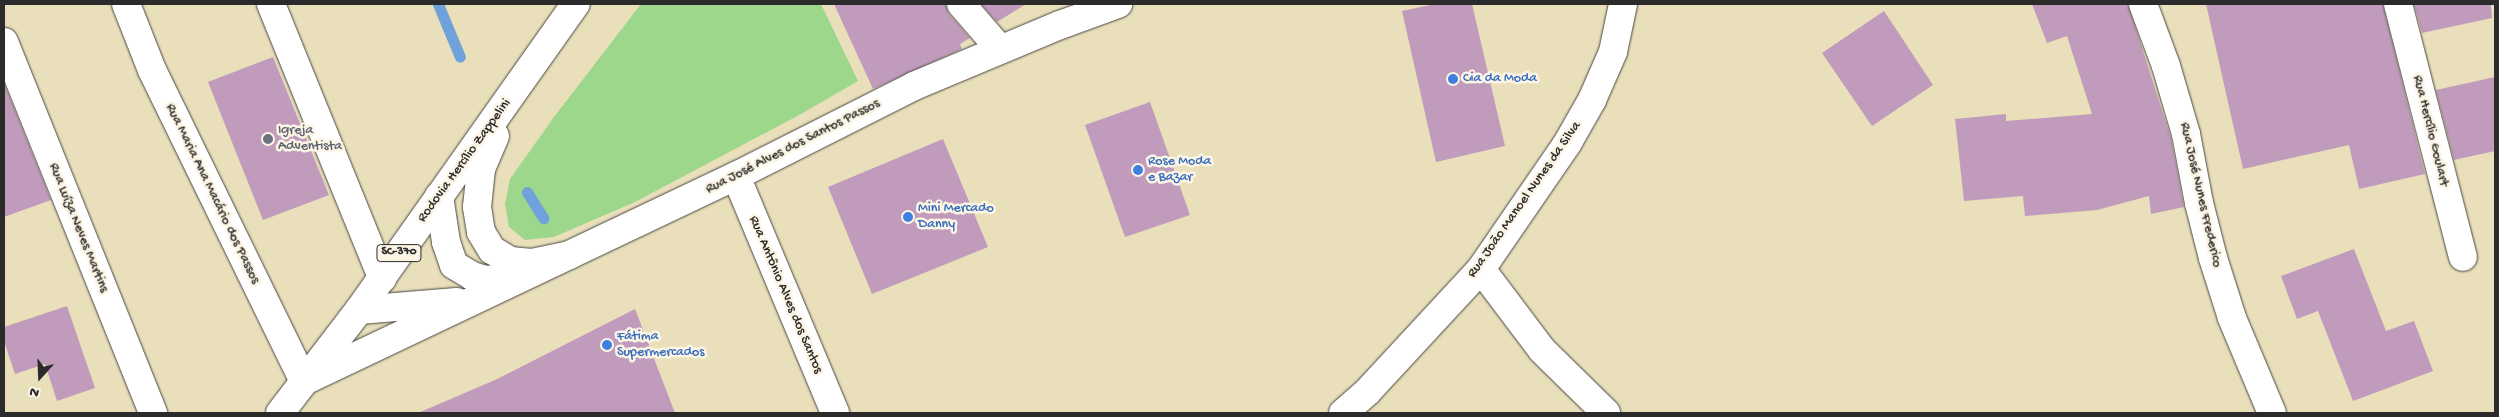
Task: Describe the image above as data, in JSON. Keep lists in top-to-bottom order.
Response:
{
  "streets": {
    "street": [
      "Rua Hercílio Goulart",
      "Rua José Alves dos Santos Passos",
      "Rodovia Hercílio Zappelini",
      "Rua Maria Ana Macário dos Passos",
      "Rua José Nunes Frederico",
      "Rua João Manoel Nunes da Silva",
      "Rua Luíza Neves Martins",
      "SC-370",
      "Rua Antônio Alves dos Santos"
    ]
  },
  "crossings": [
    ["Rua José Alves dos Santos Passos", "Rodovia Hercílio Zappelini"],
    ["Rua José Alves dos Santos Passos", "Rua Maria Ana Macário dos Passos"],
    ["Rua José Alves dos Santos Passos", "Rua Antônio Alves dos Santos"],
    ["Rodovia Hercílio Zappelini", "Rua Maria Ana Macário dos Passos"]
  ],
  "places": [
    "Cia da Moda",
    "Igreja Adventista",
    "Rose Moda e Bazar",
    "Mini Mercado Danny",
    "Fátima Supermercados"
  ],
  "north": "bottom"
}
